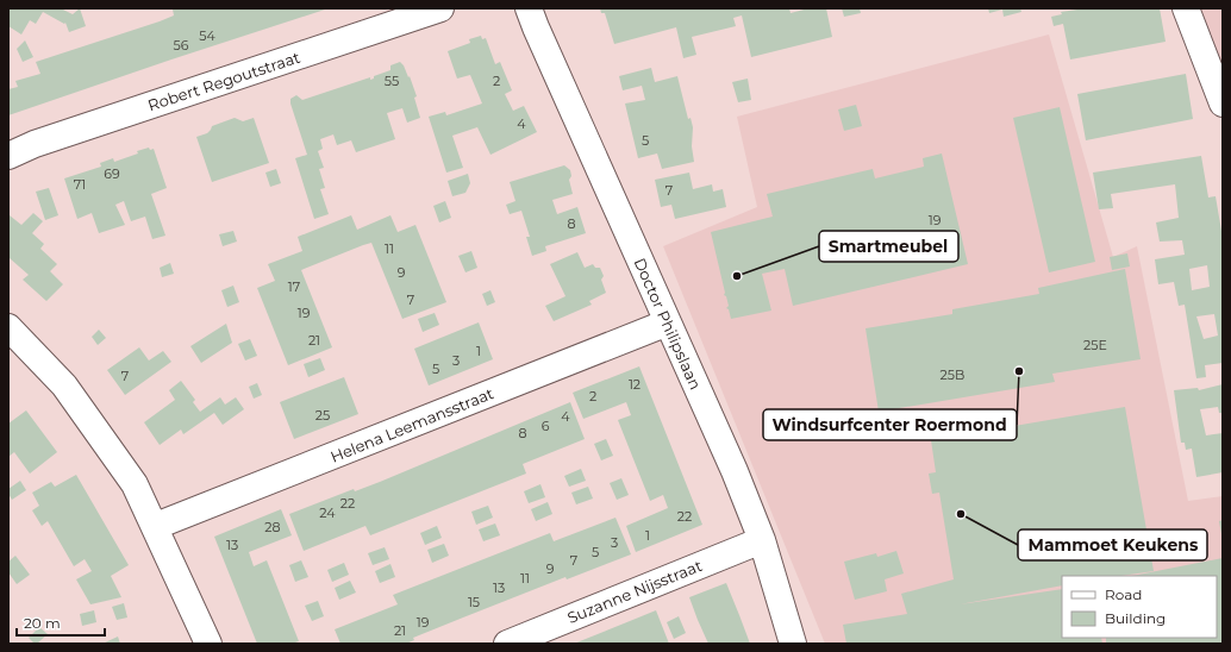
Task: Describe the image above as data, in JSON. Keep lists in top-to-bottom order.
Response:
{
  "streets": {
    "street": [
      "Robert Regoutstraat",
      "Doctor Philipslaan",
      "Helena Leemansstraat",
      "Suzanne Nijsstraat"
    ]
  },
  "crossings": [
    ["Doctor Philipslaan", "Helena Leemansstraat"],
    ["Doctor Philipslaan", "Suzanne Nijsstraat"]
  ],
  "places": ["Smartmeubel", "Windsurfcenter Roermond", "Mammoet Keukens"],
  "house_numbers": [
    "54",
    "56",
    "55",
    "2",
    "4",
    "5",
    "69",
    "71",
    "7",
    "19",
    "8",
    "11",
    "9",
    "17",
    "7",
    "19",
    "21",
    "25E",
    "1",
    "3",
    "5",
    "25B",
    "7",
    "12",
    "2",
    "25",
    "4",
    "6",
    "8",
    "22",
    "24",
    "22",
    "28",
    "1",
    "3",
    "13",
    "5",
    "7",
    "9",
    "11",
    "13",
    "15",
    "19",
    "21"
  ],
  "legend": ["Road", "Building"],
  "scale_bar": "20 m"
}
